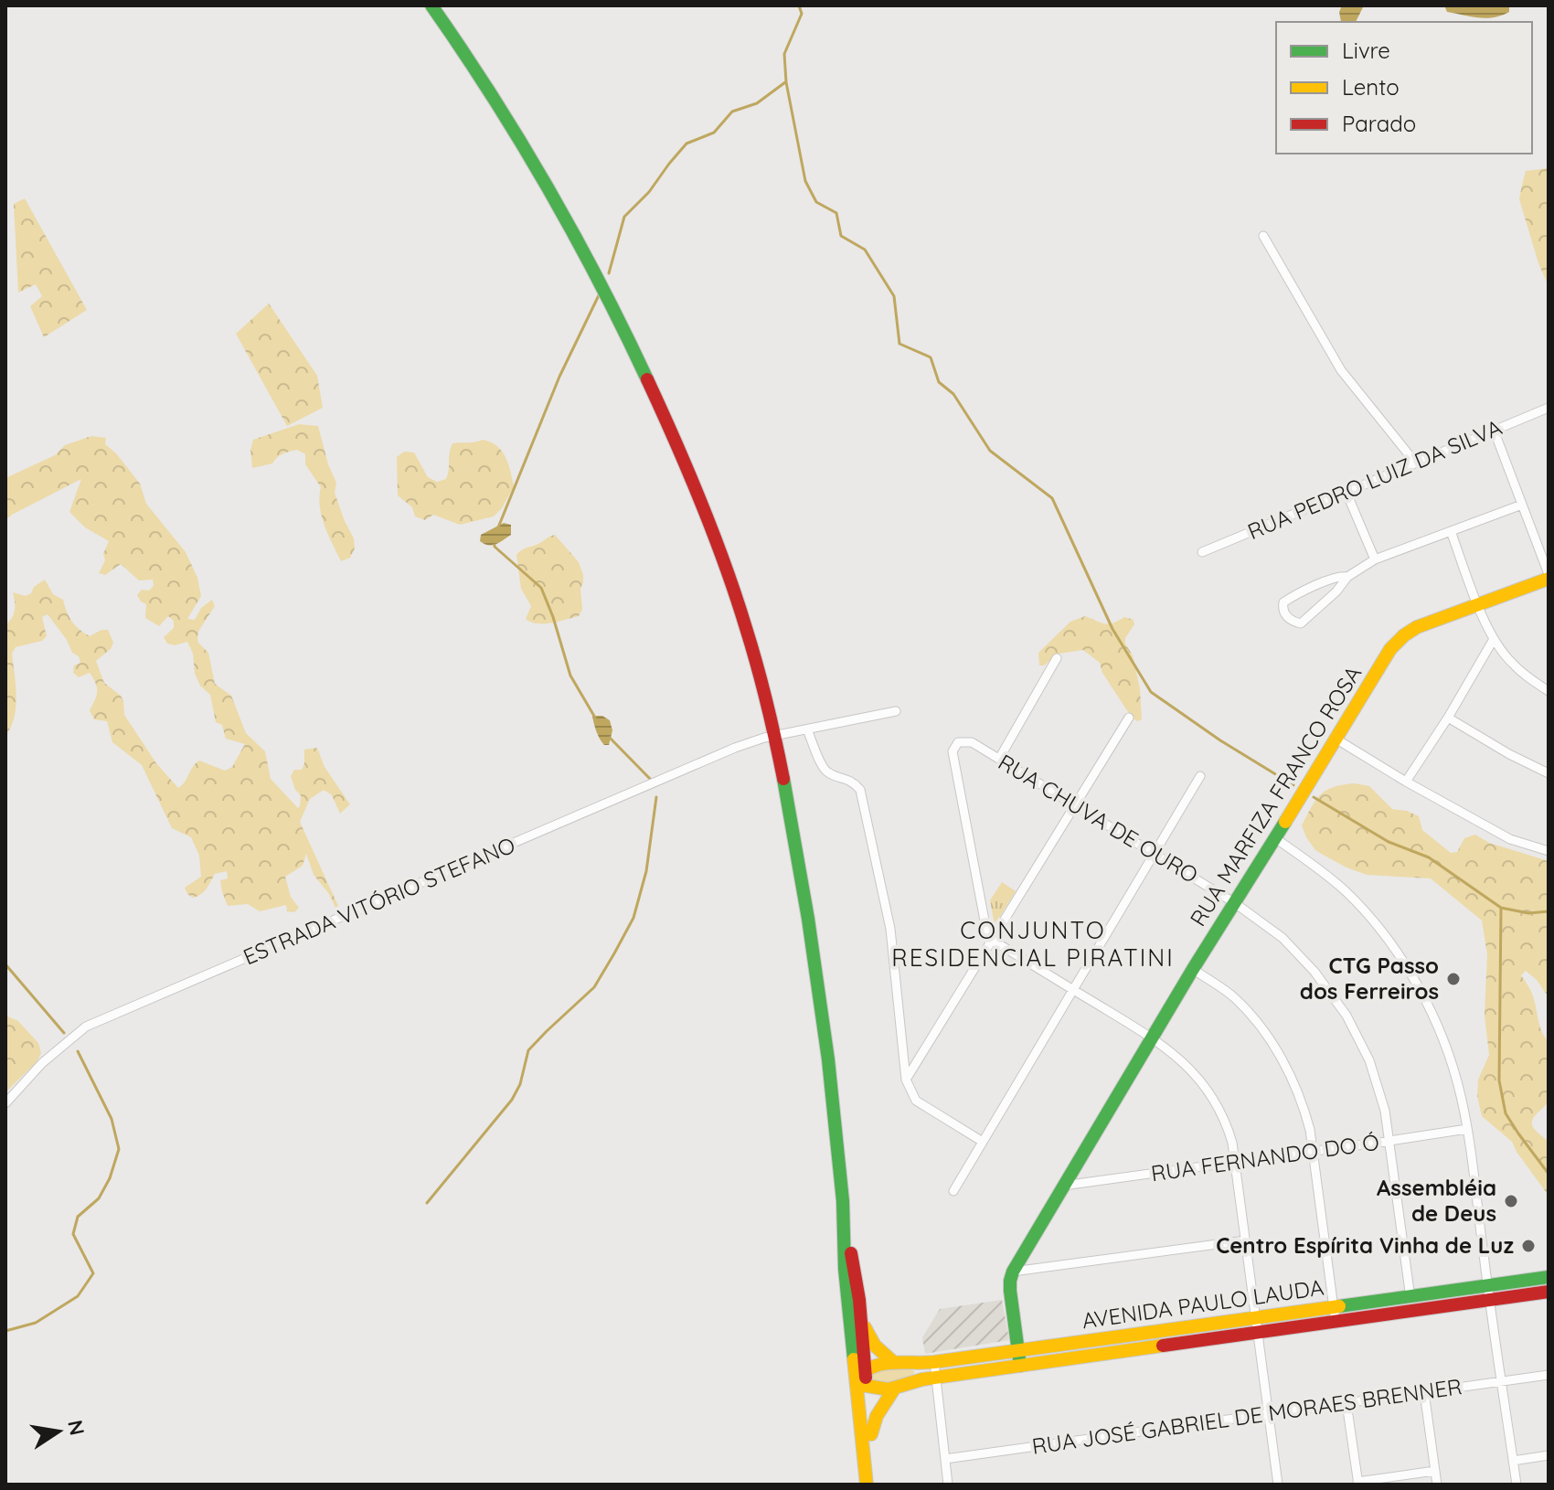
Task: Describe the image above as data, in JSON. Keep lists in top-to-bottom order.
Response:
{
  "streets": {
    "main road": ["RUA MARFIZA FRANCO ROSA", "AVENIDA PAULO LAUDA"],
    "street": [
      "RUA PEDRO LUIZ DA SILVA",
      "RUA CHUVA DE OURO",
      "ESTRADA VITÓRIO STEFANO",
      "RUA FERNANDO DO Ó",
      "RUA JOSÉ GABRIEL DE MORAES BRENNER"
    ]
  },
  "crossings": [
    ["RUA MARFIZA FRANCO ROSA", "RUA CHUVA DE OURO"],
    ["RUA MARFIZA FRANCO ROSA", "RUA FERNANDO DO Ó"],
    ["RUA MARFIZA FRANCO ROSA", "AVENIDA PAULO LAUDA"],
    ["RUA CHUVA DE OURO", "RUA FERNANDO DO Ó"],
    ["RUA CHUVA DE OURO", "AVENIDA PAULO LAUDA"]
  ],
  "districts": ["CONJUNTO RESIDENCIAL PIRATINI"],
  "places": ["CTG Passo dos Ferreiros", "Assembléia de Deus", "Centro Espírita Vinha de Luz"],
  "legend": ["Livre", "Lento", "Parado"],
  "north": "right"
}
